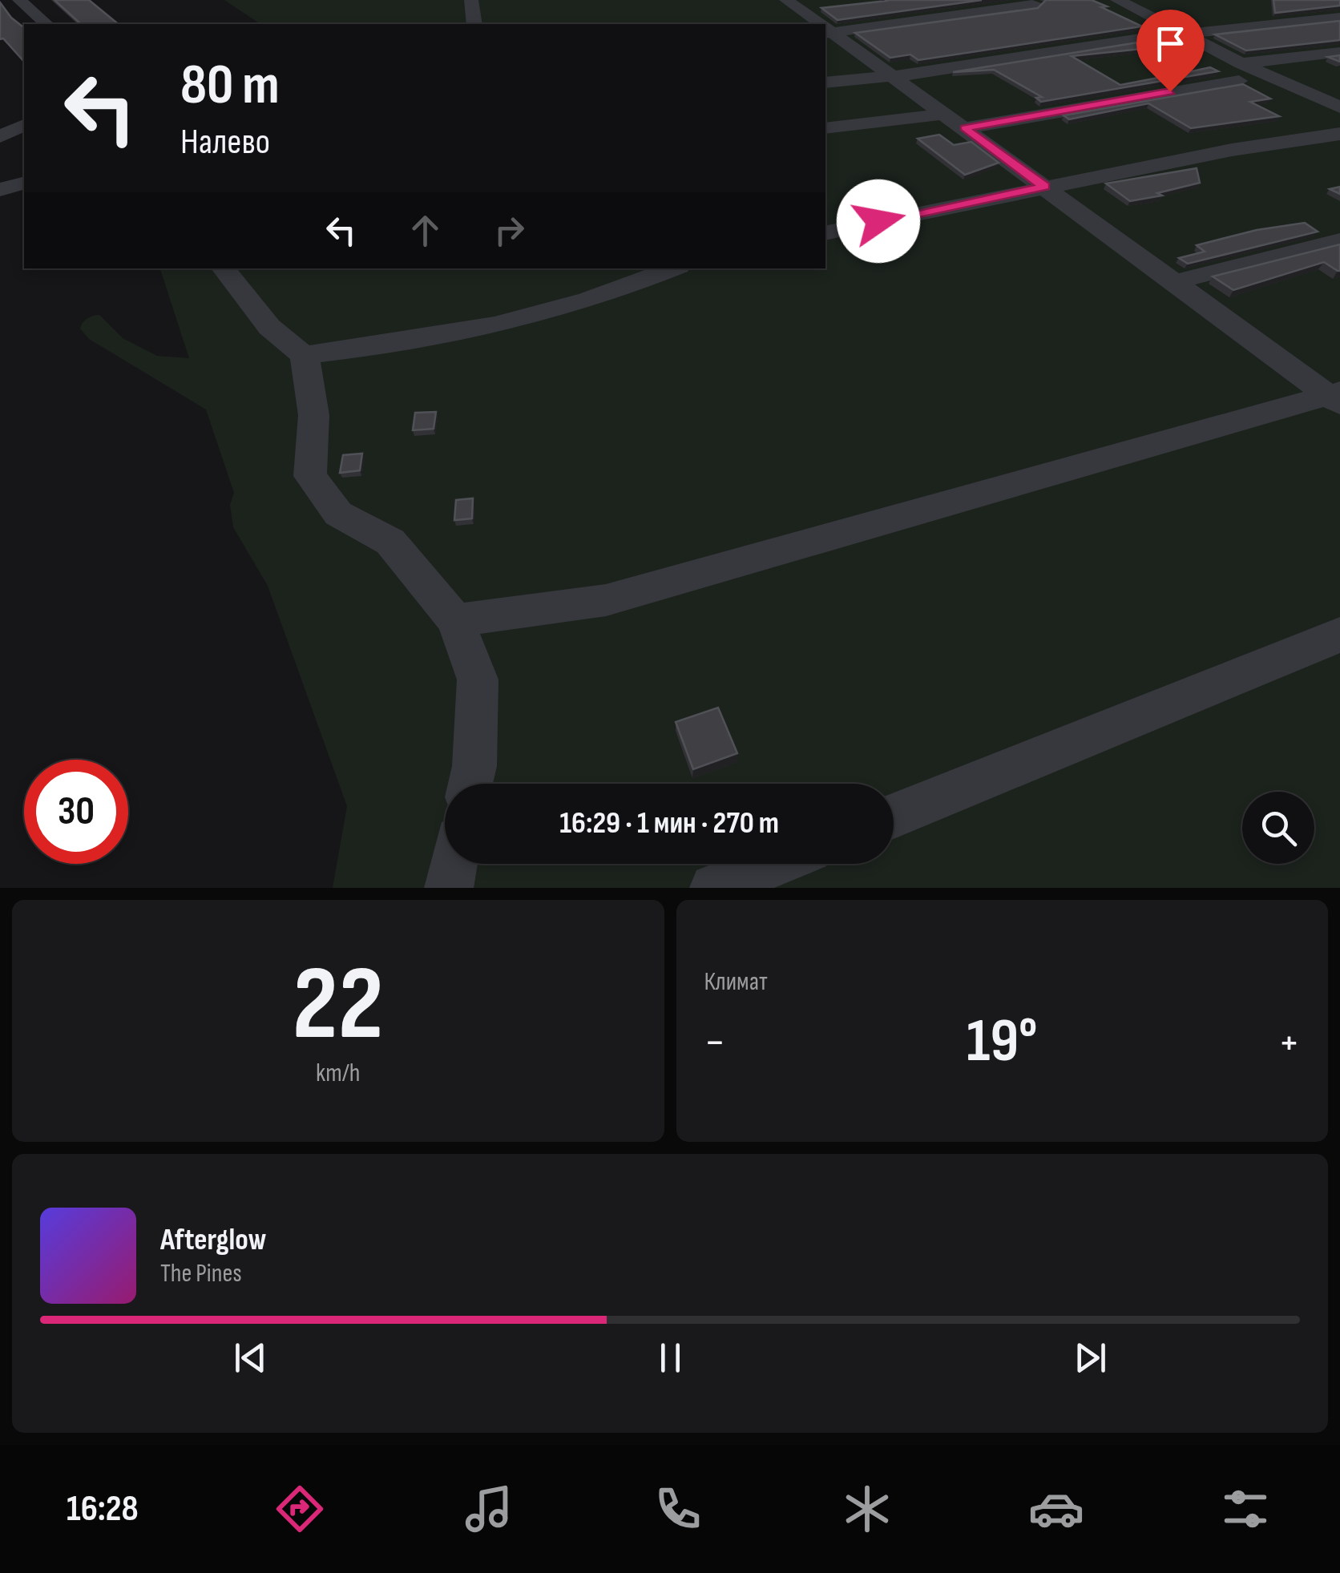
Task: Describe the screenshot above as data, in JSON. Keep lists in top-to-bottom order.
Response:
{
  "page": {
    "turn": ["80 m", "Налево"],
    "limit": "30",
    "trip": "16:29 · 1 мин · 270 m",
    "tile": [
      ["22", "km/h"],
      "Климат"
    ],
    "heat": ["−", "19°", "+"],
    "song": ["Afterglow", "The Pines"],
    "tabs": "16:28"
  }
}
